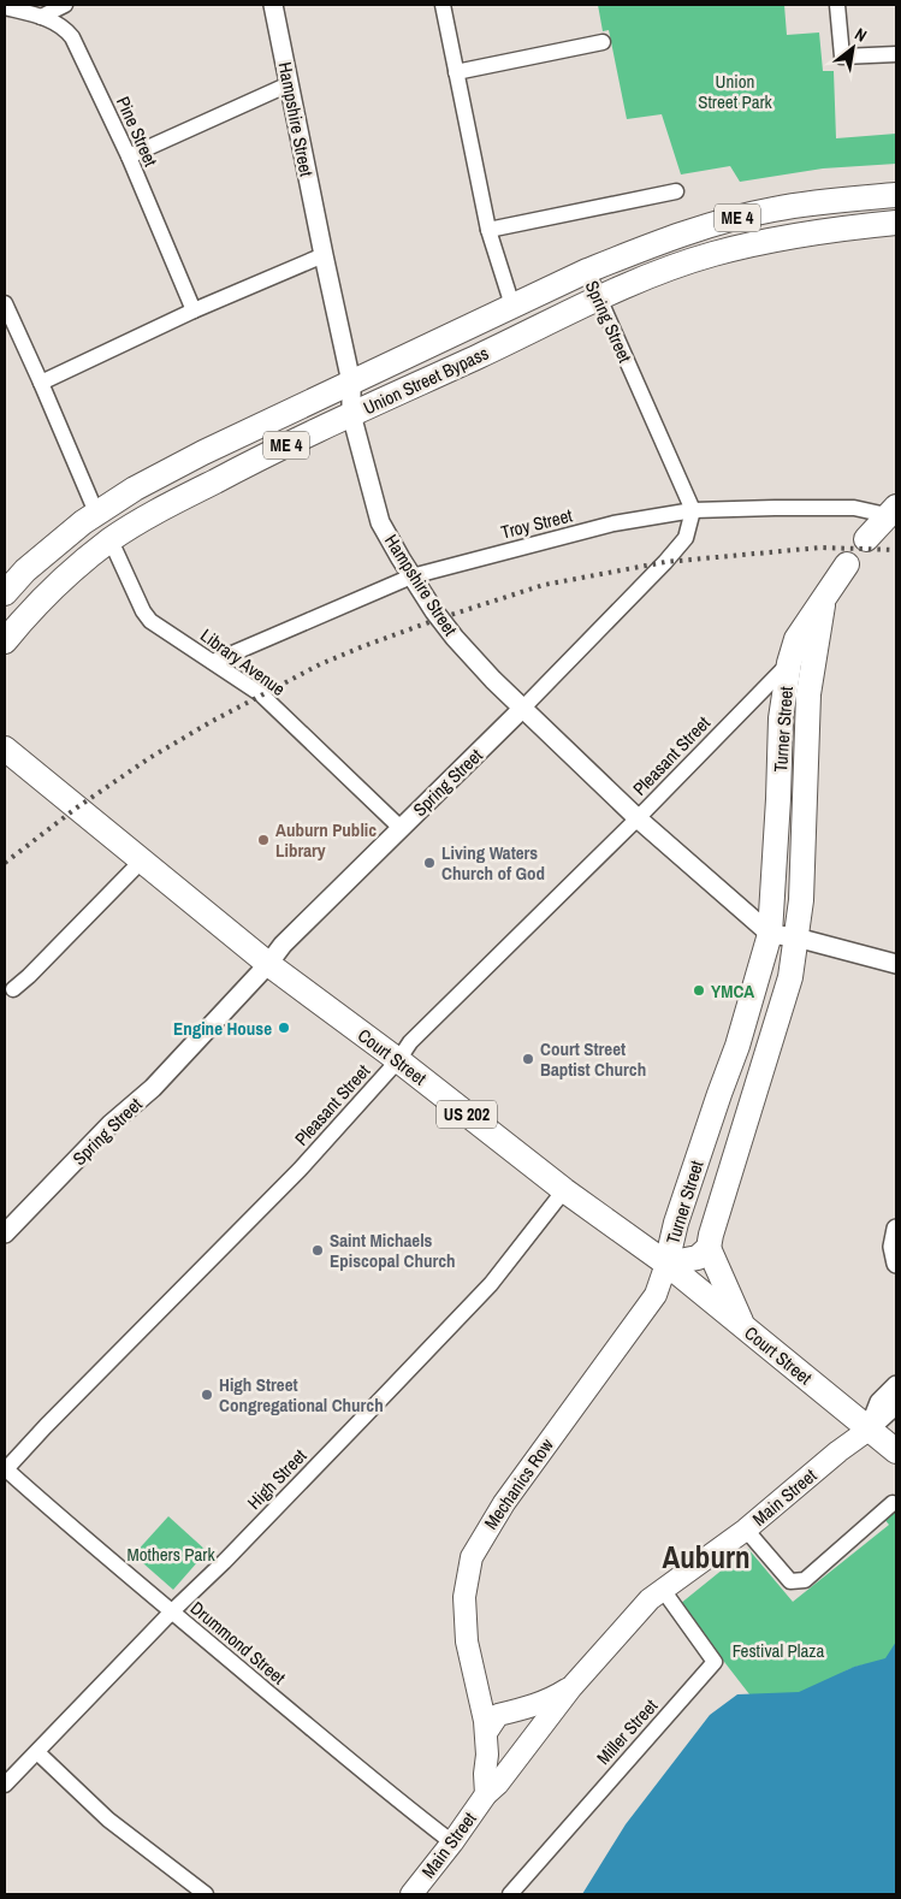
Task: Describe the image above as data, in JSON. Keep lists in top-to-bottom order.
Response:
{
  "streets": {
    "highway": [
      "ME 4",
      "Union Street Bypass",
      "Turner Street",
      "Court Street",
      "US 202"
    ],
    "main road": ["Mechanics Row", "Main Street"],
    "street": [
      "Hampshire Street",
      "Pine Street",
      "Spring Street",
      "Troy Street",
      "Library Avenue",
      "Pleasant Street",
      "High Street",
      "Drummond Street",
      "Miller Street"
    ]
  },
  "crossings": [
    ["Hampshire Street", "Spring Street"],
    ["Hampshire Street", "Union Street Bypass"],
    ["Hampshire Street", "Troy Street"],
    ["Hampshire Street", "Turner Street"],
    ["Hampshire Street", "Pleasant Street"],
    ["Spring Street", "Union Street Bypass"],
    ["Spring Street", "Troy Street"],
    ["Spring Street", "Library Avenue"],
    ["Spring Street", "Court Street"],
    ["Union Street Bypass", "Library Avenue"],
    ["Troy Street", "Library Avenue"],
    ["Turner Street", "Pleasant Street"],
    ["Turner Street", "Court Street"],
    ["Turner Street", "Mechanics Row"],
    ["Pleasant Street", "Court Street"],
    ["Pleasant Street", "Drummond Street"],
    ["Court Street", "High Street"],
    ["Court Street", "Mechanics Row"],
    ["Court Street", "Main Street"],
    ["High Street", "Drummond Street"],
    ["Mechanics Row", "Main Street"],
    ["Main Street", "Drummond Street"],
    ["Main Street", "Miller Street"]
  ],
  "districts": ["Auburn"],
  "parks": ["Union Street Park", "Mothers Park", "Festival Plaza"],
  "places": [
    "Auburn Public Library",
    "Living Waters Church of God",
    "YMCA",
    "Engine House",
    "Court Street Baptist Church",
    "Saint Michaels Episcopal Church",
    "High Street Congregational Church"
  ],
  "north": "top right"
}
